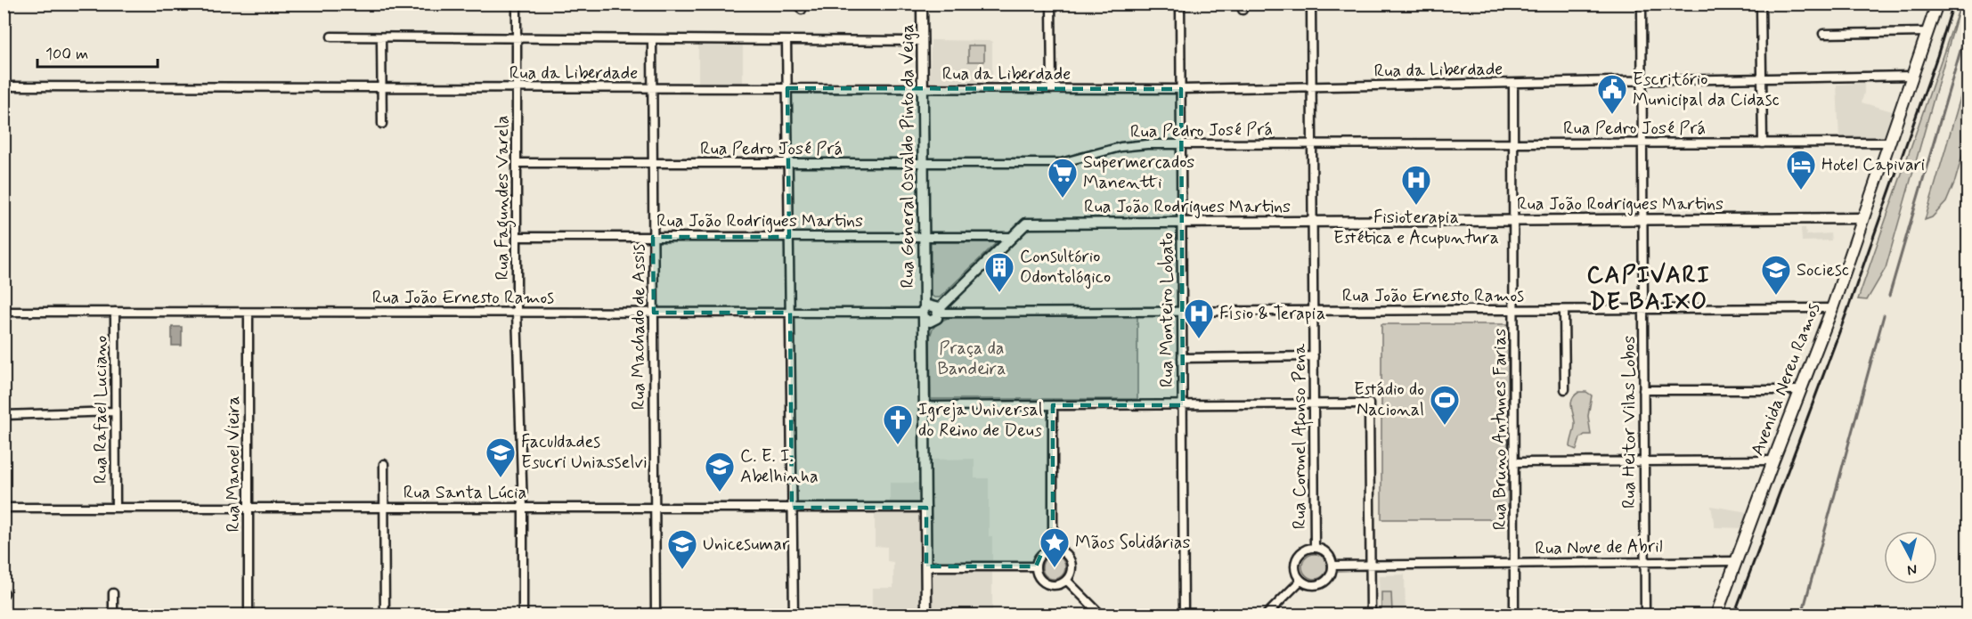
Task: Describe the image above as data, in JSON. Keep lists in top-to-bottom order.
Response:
{
  "streets": {
    "main road": ["Avenida Nereu Ramos"],
    "street": [
      "Rua da Liberdade",
      "Rua Pedro José Prá",
      "Rua General Osvaldo Pinto da Veiga",
      "Rua Fagundes Varela",
      "Rua João Rodrigues Martins",
      "Rua João Ernesto Ramos",
      "Rua Monteiro Lobato",
      "Rua Machado de Assis",
      "Rua Rafael Luciano",
      "Rua Heitor Vilas Lobos",
      "Rua Bruno Antunes Farias",
      "Rua Coronel Afonso Pena",
      "Rua Manoel Vieira",
      "Rua Santa Lúcia",
      "Rua Nove de Abril"
    ]
  },
  "crossings": [
    ["Rua da Liberdade", "Rua General Osvaldo Pinto da Veiga"],
    ["Rua da Liberdade", "Rua Fagundes Varela"],
    ["Rua da Liberdade", "Rua Monteiro Lobato"],
    ["Rua da Liberdade", "Rua Machado de Assis"],
    ["Rua da Liberdade", "Avenida Nereu Ramos"],
    ["Rua da Liberdade", "Rua Heitor Vilas Lobos"],
    ["Rua da Liberdade", "Rua Bruno Antunes Farias"],
    ["Rua da Liberdade", "Rua Coronel Afonso Pena"],
    ["Rua Pedro José Prá", "Rua General Osvaldo Pinto da Veiga"],
    ["Rua Pedro José Prá", "Rua Fagundes Varela"],
    ["Rua Pedro José Prá", "Rua Monteiro Lobato"],
    ["Rua Pedro José Prá", "Rua Machado de Assis"],
    ["Rua Pedro José Prá", "Avenida Nereu Ramos"],
    ["Rua Pedro José Prá", "Rua Heitor Vilas Lobos"],
    ["Rua Pedro José Prá", "Rua Bruno Antunes Farias"],
    ["Rua Pedro José Prá", "Rua Coronel Afonso Pena"],
    ["Rua General Osvaldo Pinto da Veiga", "Rua João Rodrigues Martins"],
    ["Rua General Osvaldo Pinto da Veiga", "Rua João Ernesto Ramos"],
    ["Rua General Osvaldo Pinto da Veiga", "Rua Santa Lúcia"],
    ["Rua Fagundes Varela", "Rua João Rodrigues Martins"],
    ["Rua Fagundes Varela", "Rua João Ernesto Ramos"],
    ["Rua Fagundes Varela", "Rua Santa Lúcia"],
    ["Rua João Rodrigues Martins", "Rua Monteiro Lobato"],
    ["Rua João Rodrigues Martins", "Rua Machado de Assis"],
    ["Rua João Rodrigues Martins", "Avenida Nereu Ramos"],
    ["Rua João Rodrigues Martins", "Rua Heitor Vilas Lobos"],
    ["Rua João Rodrigues Martins", "Rua Bruno Antunes Farias"],
    ["Rua João Rodrigues Martins", "Rua Coronel Afonso Pena"],
    ["Rua João Ernesto Ramos", "Rua Monteiro Lobato"],
    ["Rua João Ernesto Ramos", "Rua Machado de Assis"],
    ["Rua João Ernesto Ramos", "Avenida Nereu Ramos"],
    ["Rua João Ernesto Ramos", "Rua Rafael Luciano"],
    ["Rua João Ernesto Ramos", "Rua Heitor Vilas Lobos"],
    ["Rua João Ernesto Ramos", "Rua Bruno Antunes Farias"],
    ["Rua João Ernesto Ramos", "Rua Coronel Afonso Pena"],
    ["Rua João Ernesto Ramos", "Rua Manoel Vieira"],
    ["Rua Machado de Assis", "Rua Santa Lúcia"],
    ["Avenida Nereu Ramos", "Rua Nove de Abril"],
    ["Rua Rafael Luciano", "Rua Santa Lúcia"],
    ["Rua Heitor Vilas Lobos", "Rua Nove de Abril"],
    ["Rua Bruno Antunes Farias", "Rua Nove de Abril"],
    ["Rua Coronel Afonso Pena", "Rua Nove de Abril"],
    ["Rua Manoel Vieira", "Rua Santa Lúcia"]
  ],
  "districts": ["CAPIVARI DE BAIXO"],
  "parks": ["Praça da Bandeira"],
  "places": {
    "public building": ["Escritório Municipal da Cidasc"],
    "hotel": ["Hotel Capivari"],
    "supermarket": ["Supermercados Manentti"],
    "hospital": ["Fisioterapia Estética e Acupuntura", "Físio & Terapia"],
    "building": ["Consultório Odontológico"],
    "school or university": [
      "Sociesc",
      "Faculdades Esucri Uniasselvi",
      "C. E. I. Abelhinha",
      "Unicesumar"
    ],
    "sports": ["Estádio do Nacional"],
    "church": ["Igreja Universal do Reino de Deus"],
    "place": ["Mãos Solidárias"]
  },
  "scale_bar": "100 m",
  "north": "bottom"
}
